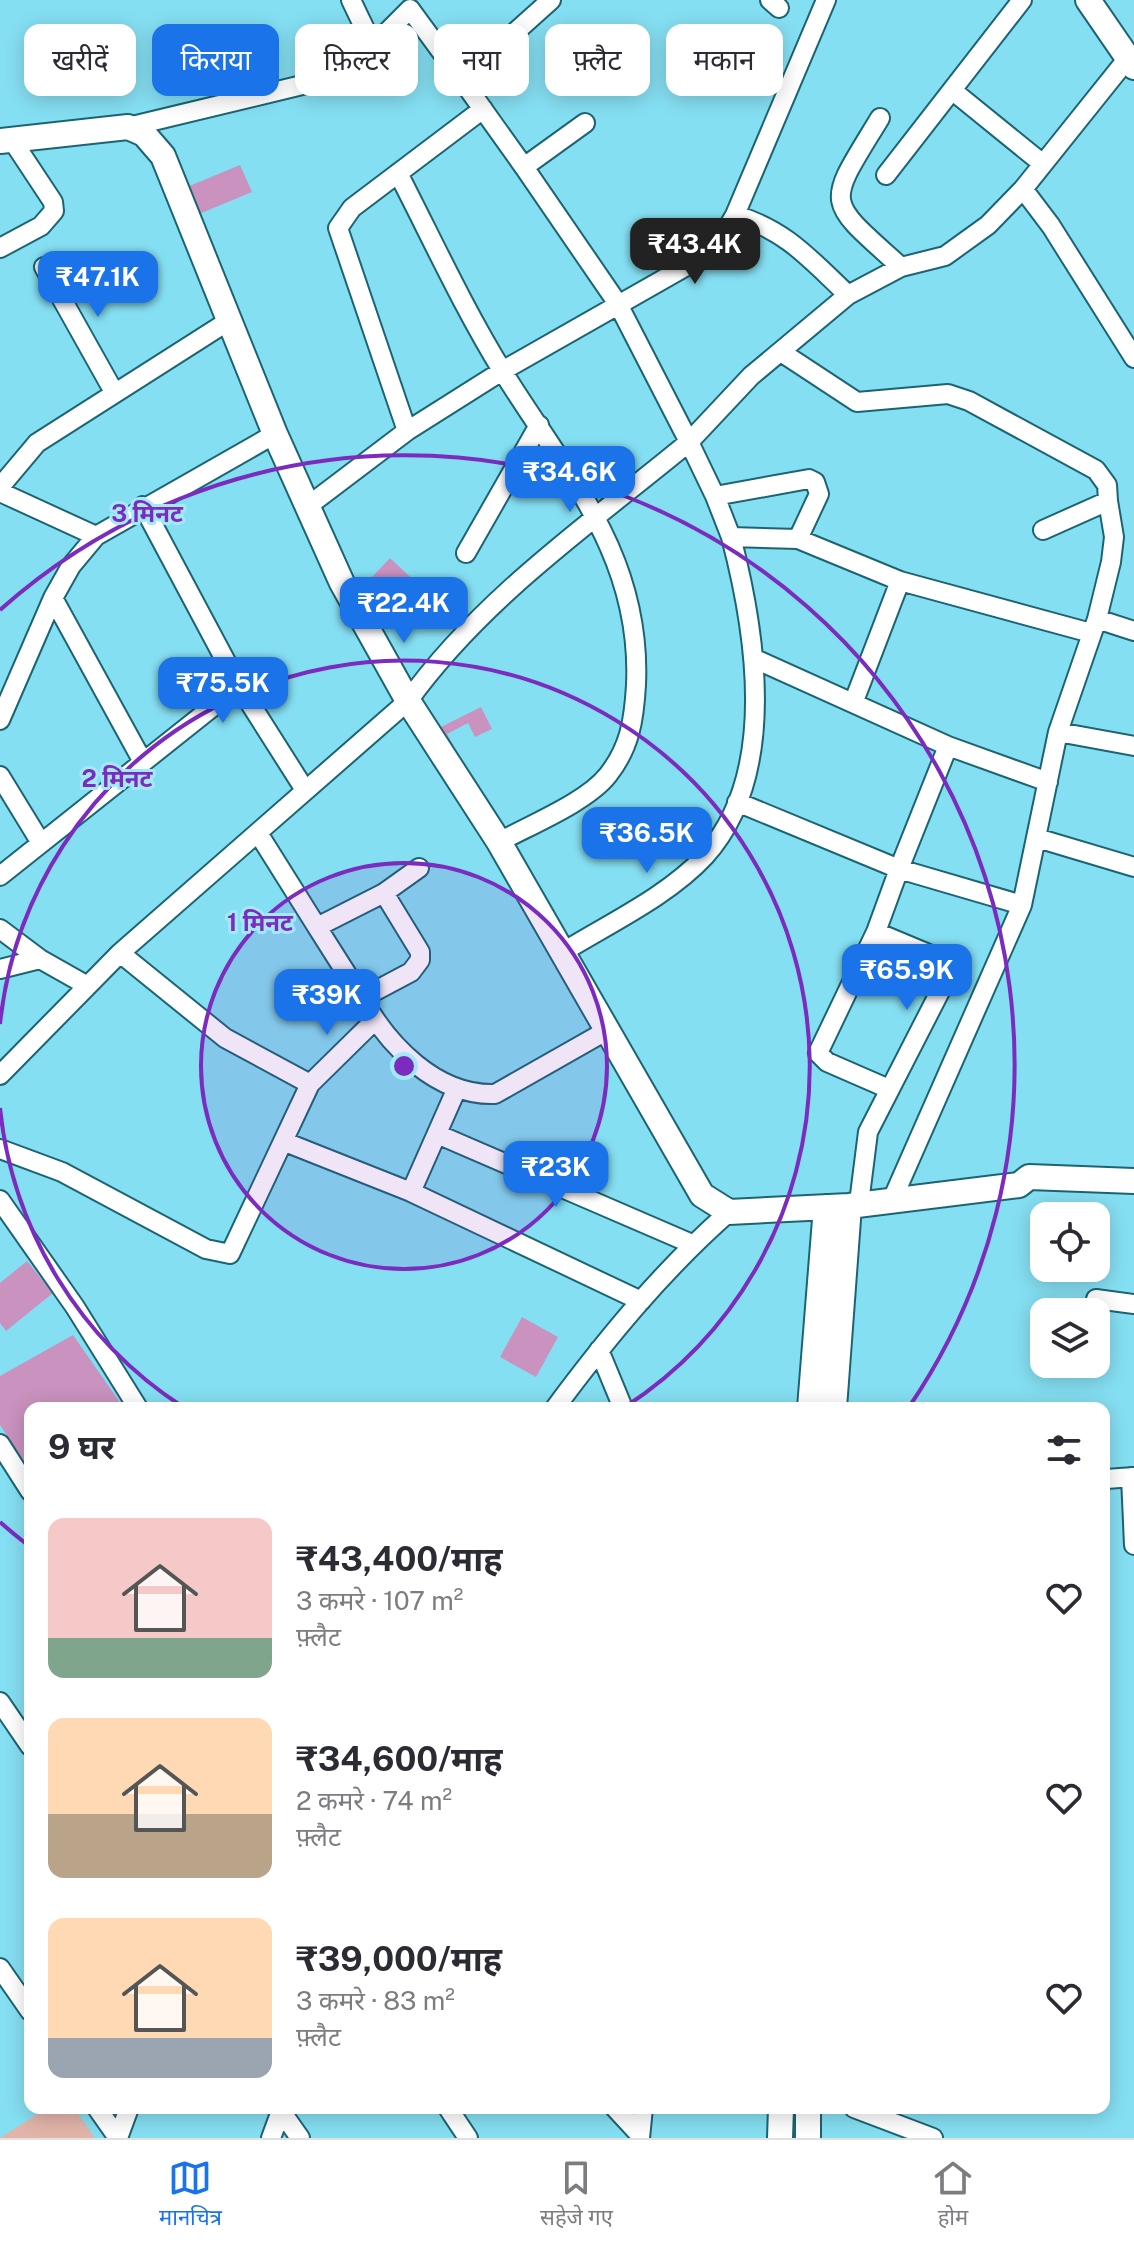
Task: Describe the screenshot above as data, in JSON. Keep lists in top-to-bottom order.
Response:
{
  "page": {
    "chip": [
      "खरीदें",
      "किराया",
      "फ़िल्टर",
      "नया",
      "फ़्लैट",
      "मकान"
    ],
    "price": [
      "₹43.4K",
      "₹47.1K",
      "₹34.6K",
      "₹22.4K",
      "₹75.5K",
      "₹36.5K",
      "₹65.9K",
      "₹39K",
      "₹23K"
    ],
    "heading": "9 घर",
    "list": [
      {
        "name": "₹43,400/माह",
        "note": "3 कमरे · 107 m² · फ़्लैट"
      },
      {
        "name": "₹34,600/माह",
        "note": "2 कमरे · 74 m² · फ़्लैट"
      },
      {
        "name": "₹39,000/माह",
        "note": "3 कमरे · 83 m² · फ़्लैट"
      }
    ],
    "tabs": ["मानचित्र", "सहेजे गए", "होम"]
  },
  "rings": ["3 मिनट", "2 मिनट", "1 मिनट"]
}
